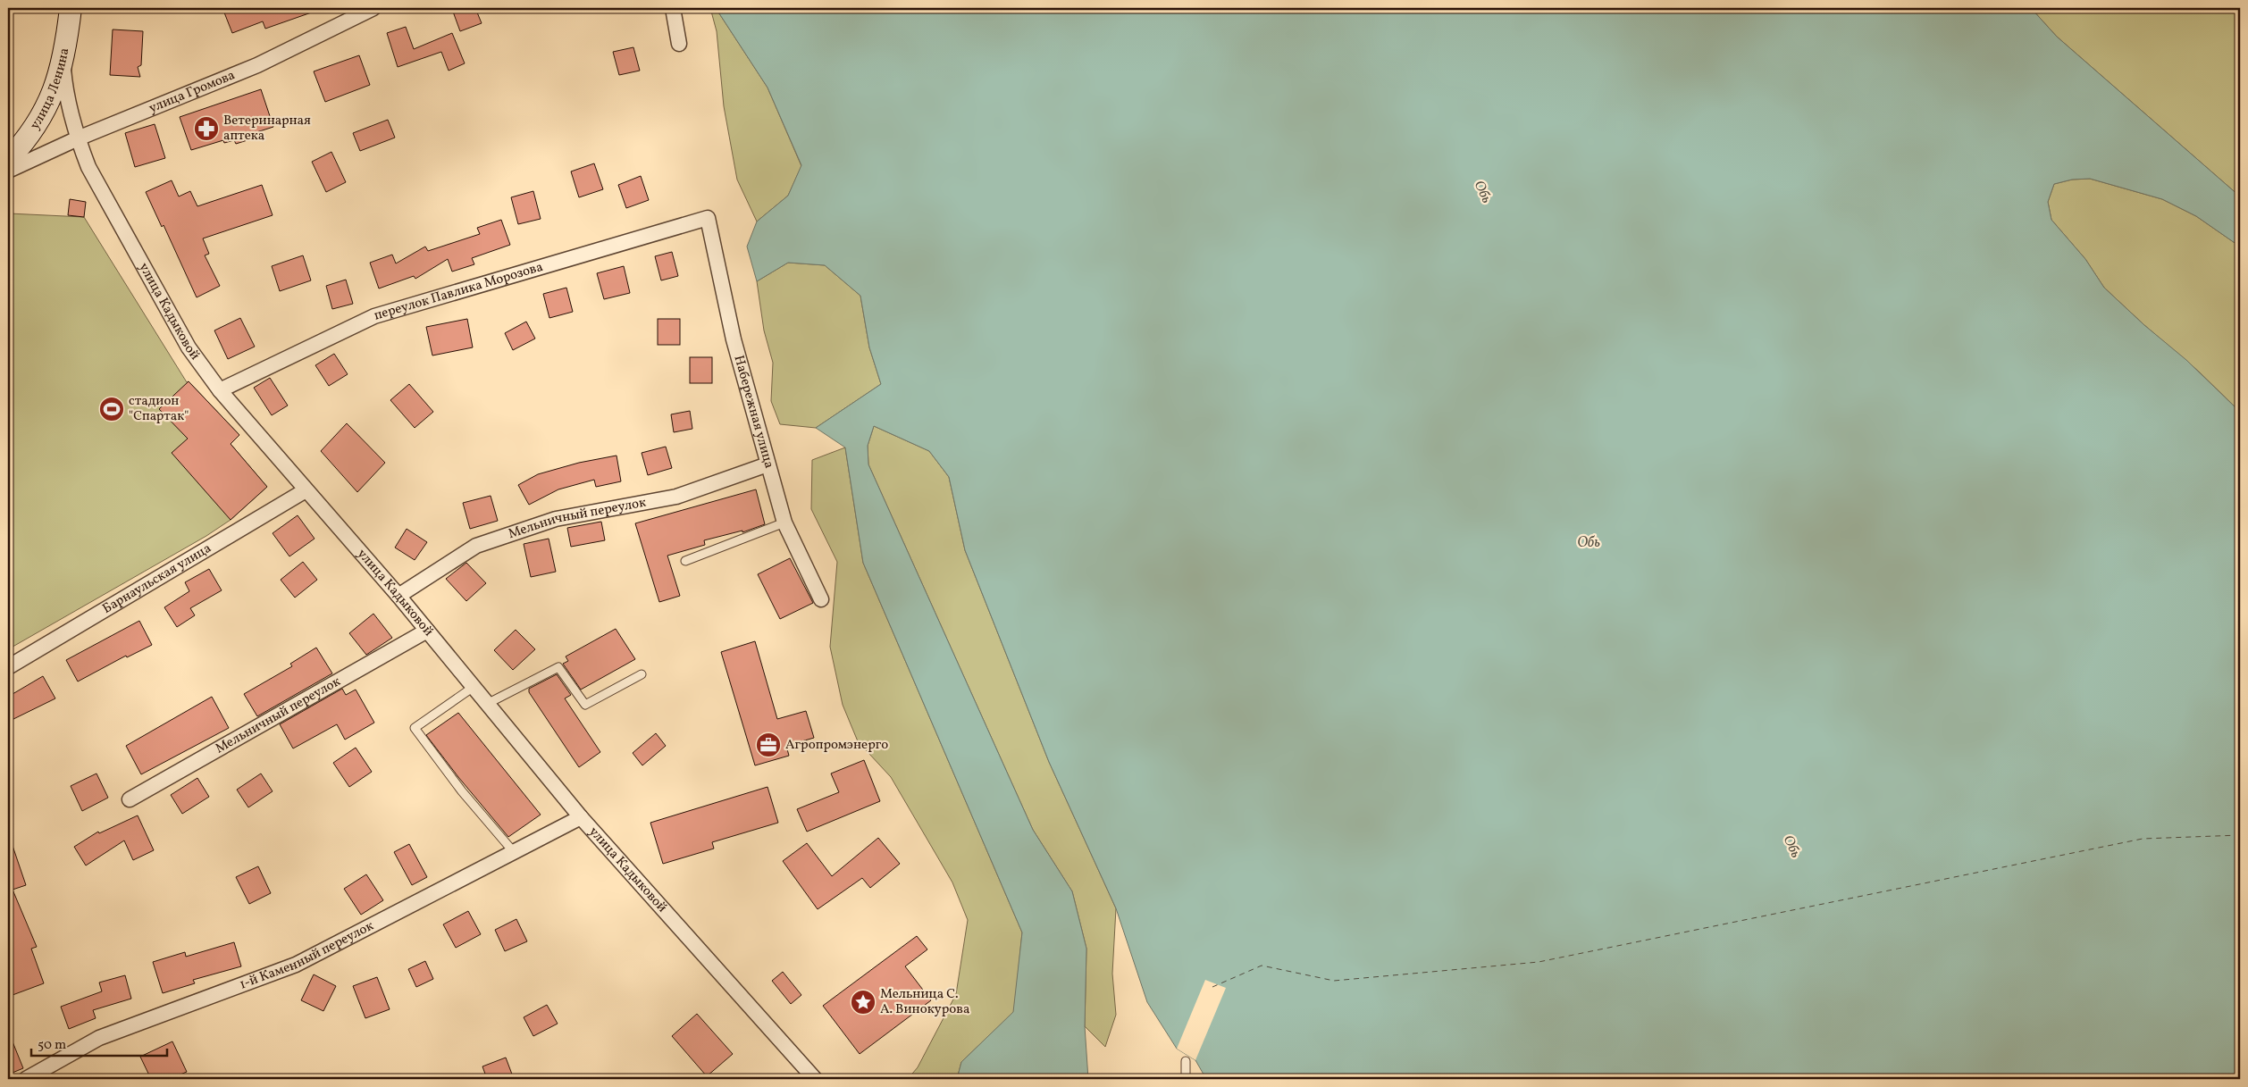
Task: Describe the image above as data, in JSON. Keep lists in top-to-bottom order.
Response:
{
  "streets": {
    "street": [
      "улица Ленина",
      "улица Громова",
      "переулок Павлика Морозова",
      "улица Кадыковой",
      "Набережная улица",
      "Мельничный переулок",
      "Барнаульская улица",
      "1-й Каменный переулок"
    ]
  },
  "crossings": [
    ["улица Ленина", "улица Кадыковой"],
    ["улица Громова", "улица Кадыковой"],
    ["переулок Павлика Морозова", "улица Кадыковой"],
    ["переулок Павлика Морозова", "Набережная улица"],
    ["улица Кадыковой", "Мельничный переулок"],
    ["улица Кадыковой", "Барнаульская улица"],
    ["улица Кадыковой", "1-й Каменный переулок"],
    ["Набережная улица", "Мельничный переулок"]
  ],
  "water": ["Обь"],
  "places": {
    "pharmacy": ["Ветеринарная аптека"],
    "sports": ["стадион \"Спартак\""],
    "office": ["Агропромэнерго"],
    "place": ["Мельница С. А. Винокурова"]
  },
  "scale_bar": "50 m"
}
